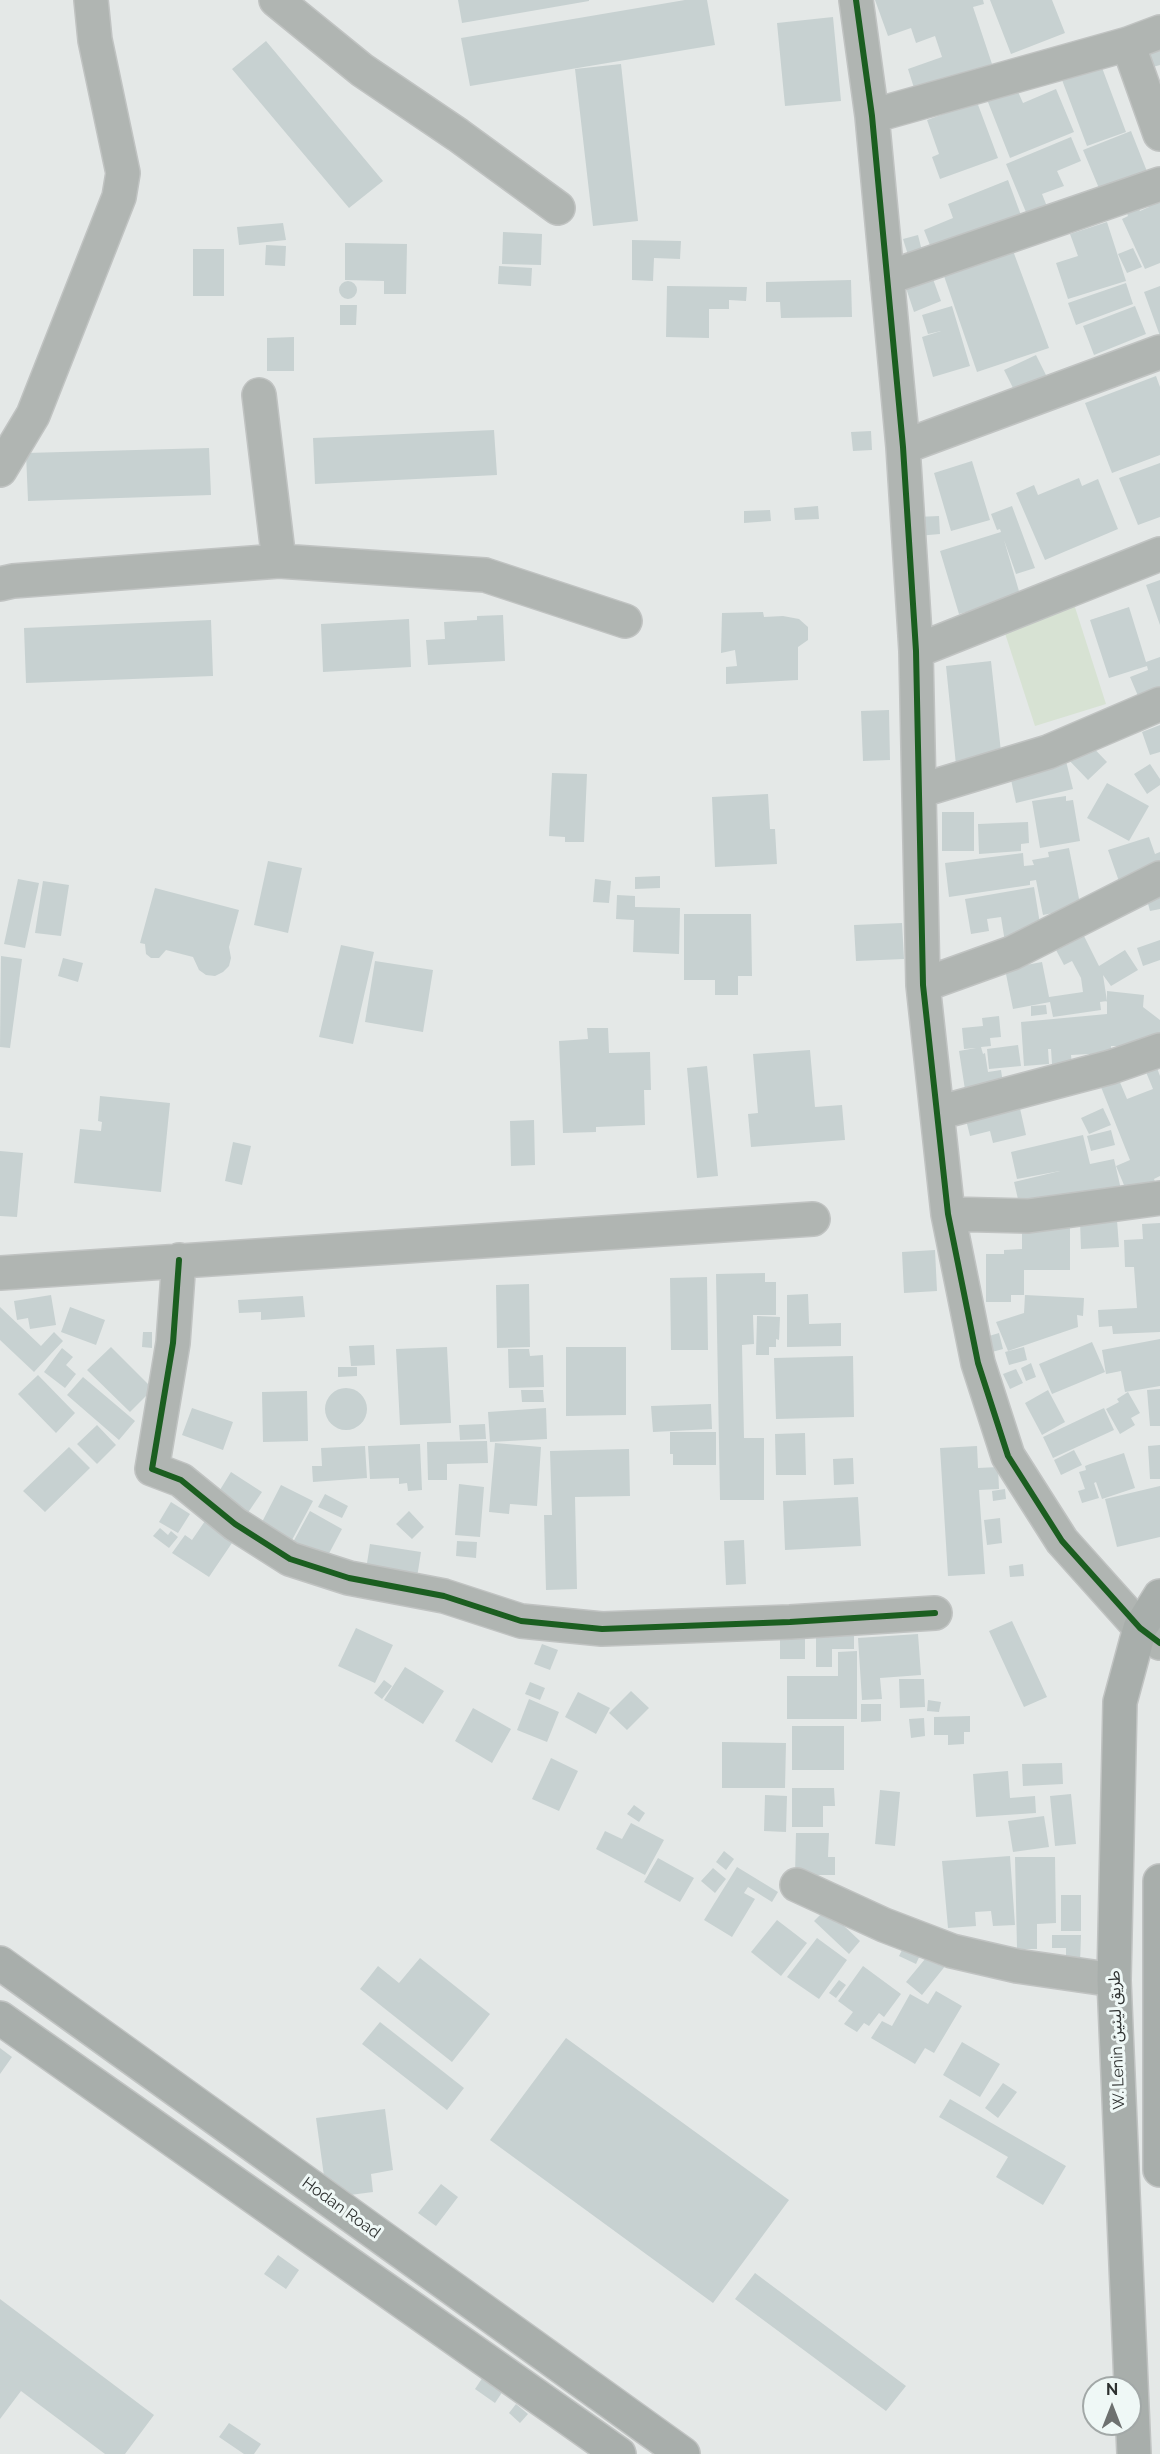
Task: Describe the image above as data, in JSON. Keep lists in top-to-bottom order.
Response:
{
  "streets": {
    "main road": ["W. Lenin طريق لينين", "Hodan Road"]
  },
  "north": "top"
}
